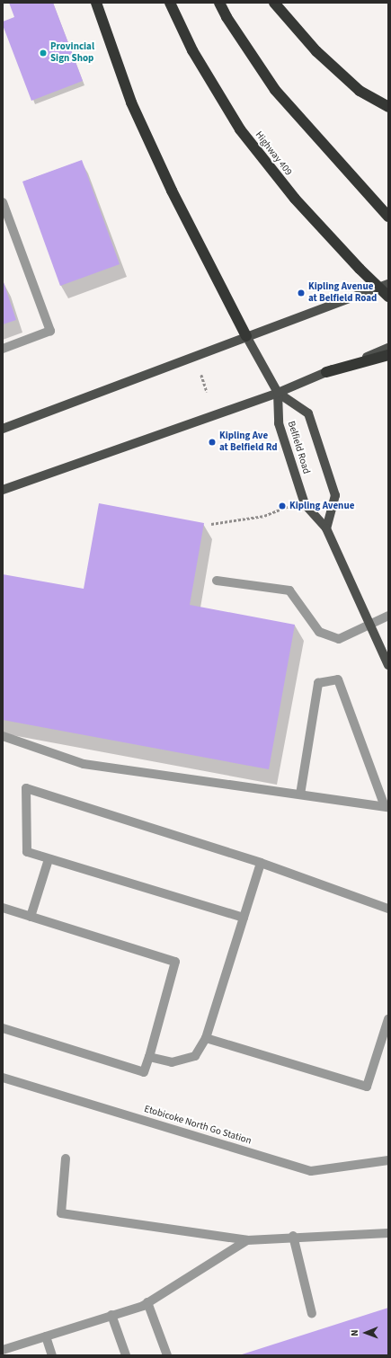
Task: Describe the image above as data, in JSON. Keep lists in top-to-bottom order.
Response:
{
  "streets": {
    "highway": ["Highway 409"],
    "main road": ["Belfield Road"],
    "lane": ["Etobicoke North Go Station"]
  },
  "places": [
    "Provincial Sign Shop",
    "Kipling Avenue at Belfield Road",
    "Kipling Ave at Belfield Rd",
    "Kipling Avenue"
  ],
  "north": "left"
}
